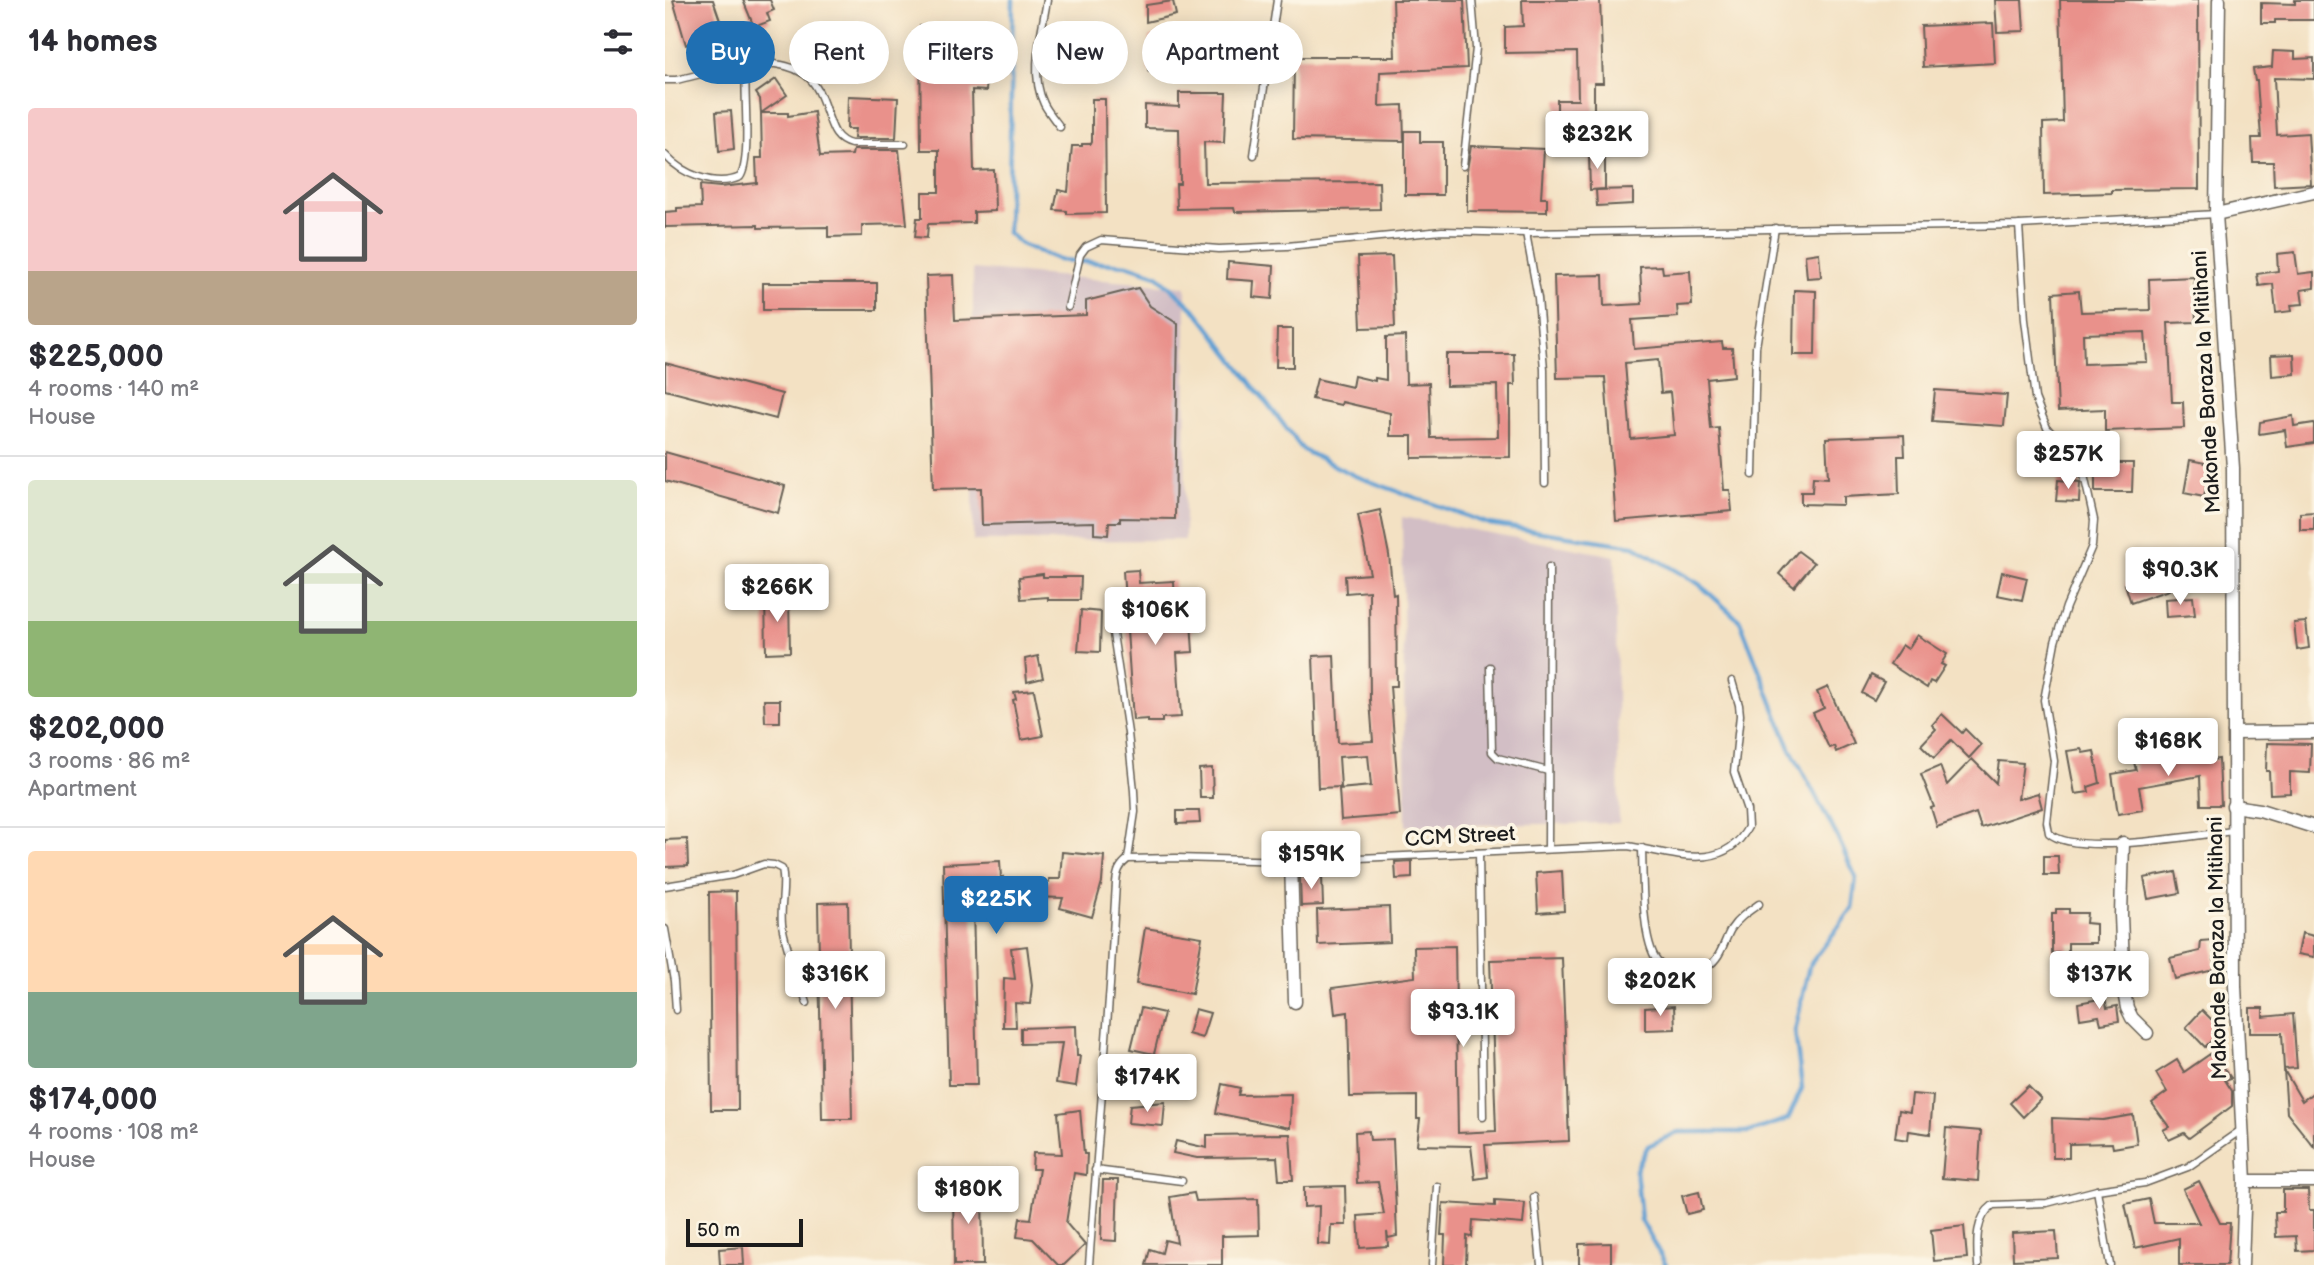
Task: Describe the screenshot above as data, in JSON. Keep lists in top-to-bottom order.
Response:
{
  "streets": {
    "street": ["Makonde Baraza la Mitihani"],
    "lane": ["CCM Street"]
  },
  "scale_bar": "50 m",
  "page": {
    "heading": "14 homes",
    "chip": [
      "Buy",
      "Rent",
      "Filters",
      "New",
      "Apartment"
    ],
    "list": [
      {
        "name": "$225,000",
        "note": "4 rooms · 140 m² · House"
      },
      {
        "name": "$202,000",
        "note": "3 rooms · 86 m² · Apartment"
      },
      {
        "name": "$174,000",
        "note": "4 rooms · 108 m² · House"
      }
    ],
    "price": [
      "$232K",
      "$257K",
      "$90.3K",
      "$266K",
      "$106K",
      "$168K",
      "$159K",
      "$225K",
      "$316K",
      "$137K",
      "$202K",
      "$93.1K",
      "$174K",
      "$180K"
    ],
    "scale": "50 m"
  }
}
